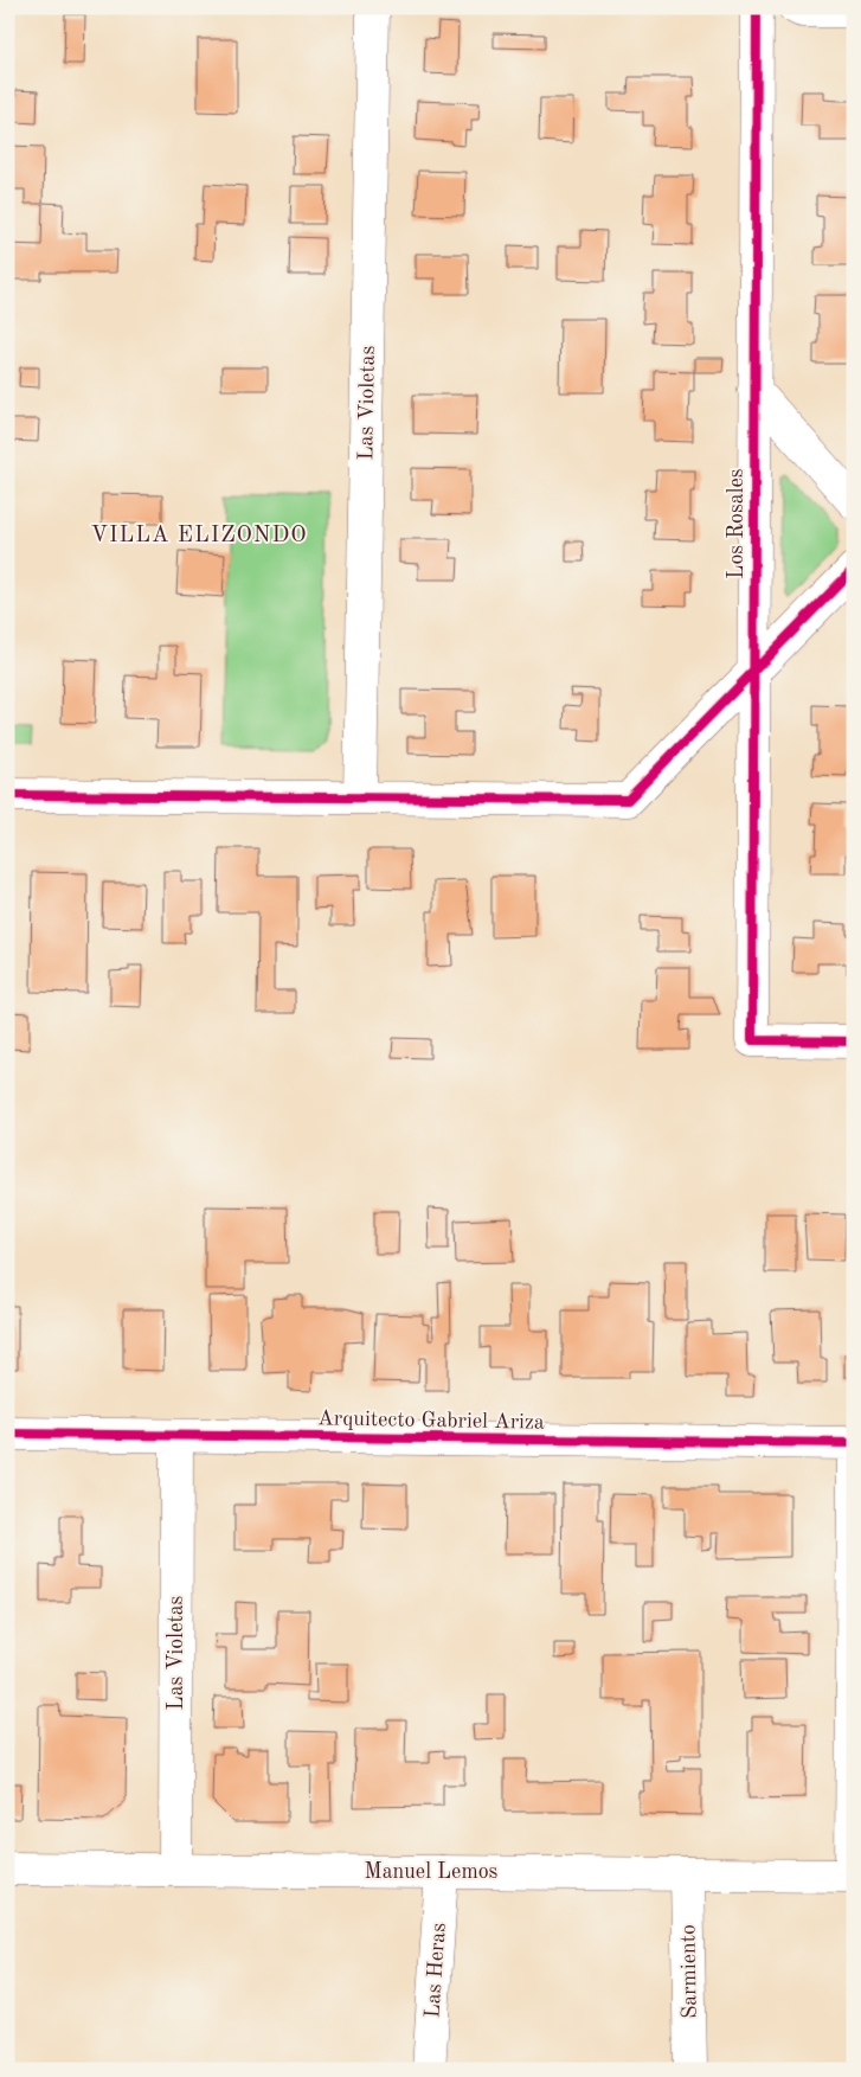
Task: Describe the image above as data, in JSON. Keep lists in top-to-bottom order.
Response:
{
  "streets": {
    "street": [
      "Las Violetas",
      "Los Rosales",
      "Arquitecto Gabriel Ariza",
      "Manuel Lemos",
      "Las Heras",
      "Sarmiento"
    ]
  },
  "crossings": [
    ["Las Violetas", "Arquitecto Gabriel Ariza"],
    ["Las Violetas", "Manuel Lemos"],
    ["Manuel Lemos", "Las Heras"],
    ["Manuel Lemos", "Sarmiento"]
  ],
  "districts": ["VILLA ELIZONDO"]
}
